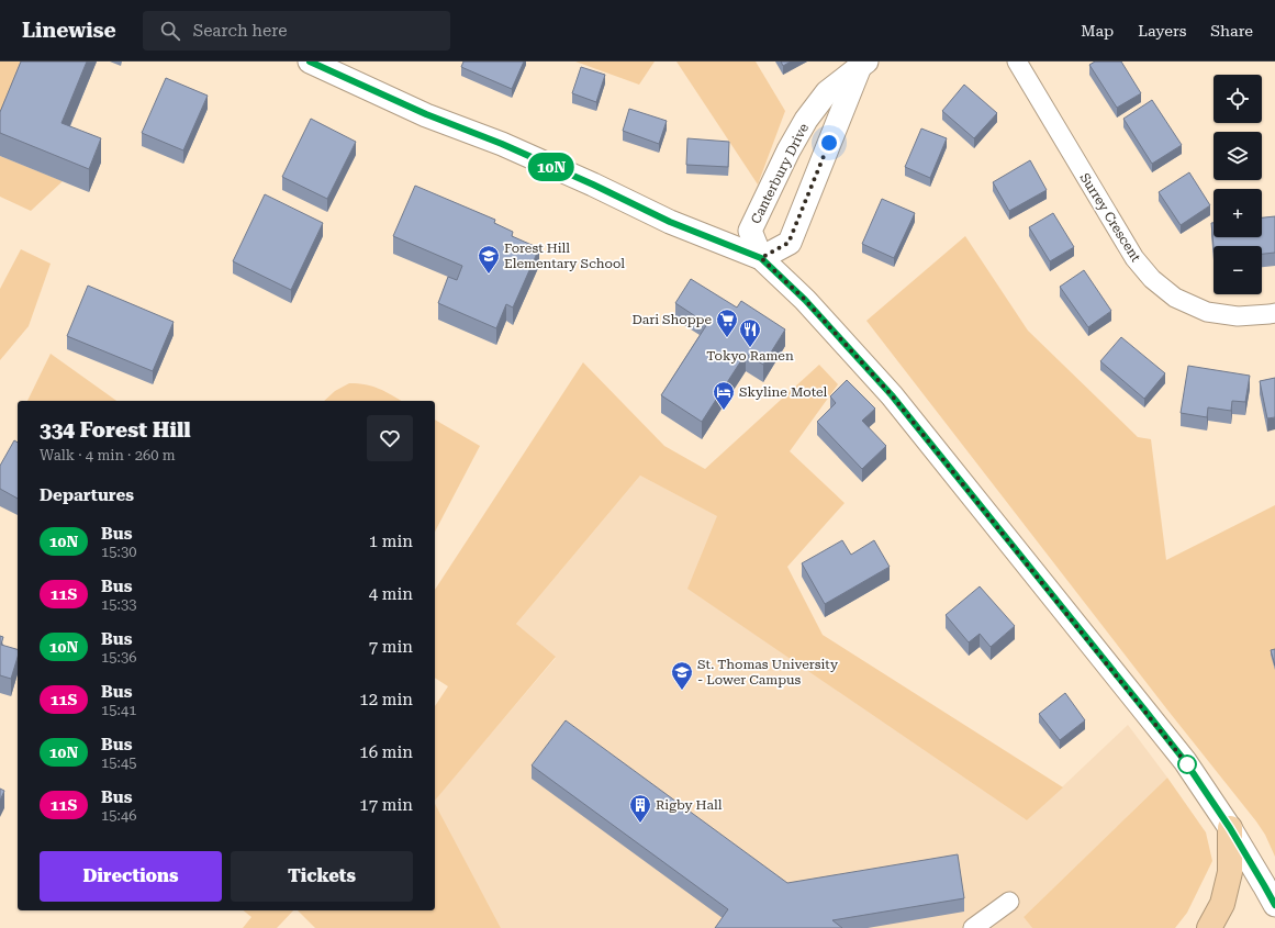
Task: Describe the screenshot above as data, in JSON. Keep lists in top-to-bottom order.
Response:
{
  "streets": {
    "street": ["Canterbury Drive", "Surrey Crescent"]
  },
  "places": {
    "school or university": ["Forest Hill Elementary School", "St. Thomas University - Lower Campus"],
    "supermarket": ["Dari Shoppe"],
    "restaurant": ["Tokyo Ramen"],
    "hotel": ["Skyline Motel"],
    "building": ["Rigby Hall"]
  },
  "lines": ["bus line 10N"],
  "page": {
    "header": "Linewise",
    "search": "Search here",
    "nav": ["Map", "Layers", "Share"],
    "on_map": "10N",
    "map_buttons": ["+", "−"],
    "heading": [
      ["334 Forest Hill", "Walk · 4 min · 260 m"],
      "Departures"
    ],
    "list": [
      {
        "mark": "10N",
        "name": "Bus",
        "note": "15:30",
        "value": "1 min"
      },
      {
        "mark": "11S",
        "name": "Bus",
        "note": "15:33",
        "value": "4 min"
      },
      {
        "mark": "10N",
        "name": "Bus",
        "note": "15:36",
        "value": "7 min"
      },
      {
        "mark": "11S",
        "name": "Bus",
        "note": "15:41",
        "value": "12 min"
      },
      {
        "mark": "10N",
        "name": "Bus",
        "note": "15:45",
        "value": "16 min"
      },
      {
        "mark": "11S",
        "name": "Bus",
        "note": "15:46",
        "value": "17 min"
      }
    ],
    "buttons": ["Directions", "Tickets"]
  }
}
